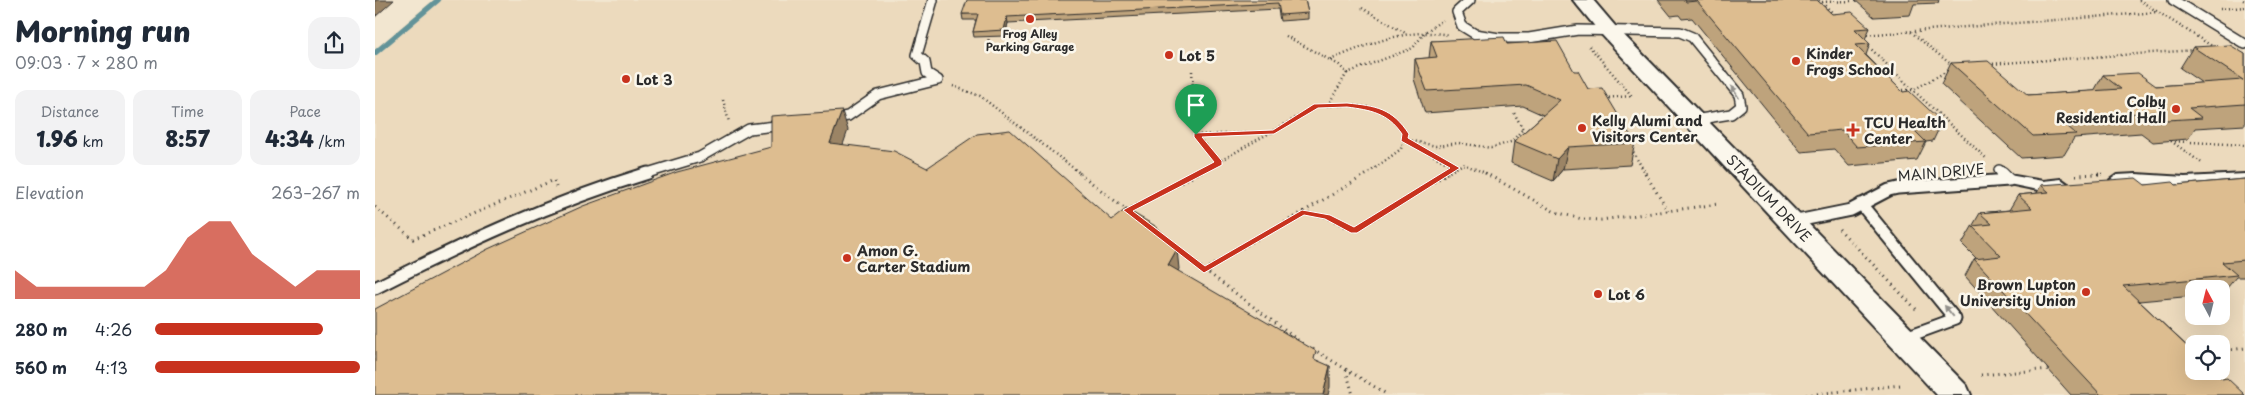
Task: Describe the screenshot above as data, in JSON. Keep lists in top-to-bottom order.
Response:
{
  "streets": {
    "street": ["STADIUM DRIVE"],
    "lane": ["MAIN DRIVE"]
  },
  "crossings": [
    ["MAIN DRIVE", "STADIUM DRIVE"]
  ],
  "places": {
    "other": [
      "Frog Alley Parking Garage",
      "Lot 5",
      "Kinder Frogs School",
      "Lot 3",
      "Colby Residential Hall",
      "Kelly Alumi and Visitors Center",
      "Amon G. Carter Stadium",
      "Brown Lupton University Union",
      "Lot 6"
    ],
    "health": ["TCU Health Center"]
  },
  "north": "top",
  "page": {
    "heading": ["Morning run", "09:03 · 7 × 280 m"],
    "stats": [
      ["Distance", "1.96 km"],
      ["Time", "8:57"],
      ["Pace", "4:34 /km"]
    ],
    "chart": ["Elevation", "263–267 m"],
    "list": [
      {
        "name": "280 m",
        "note": "4:26"
      },
      {
        "name": "560 m",
        "note": "4:13"
      }
    ]
  }
}
